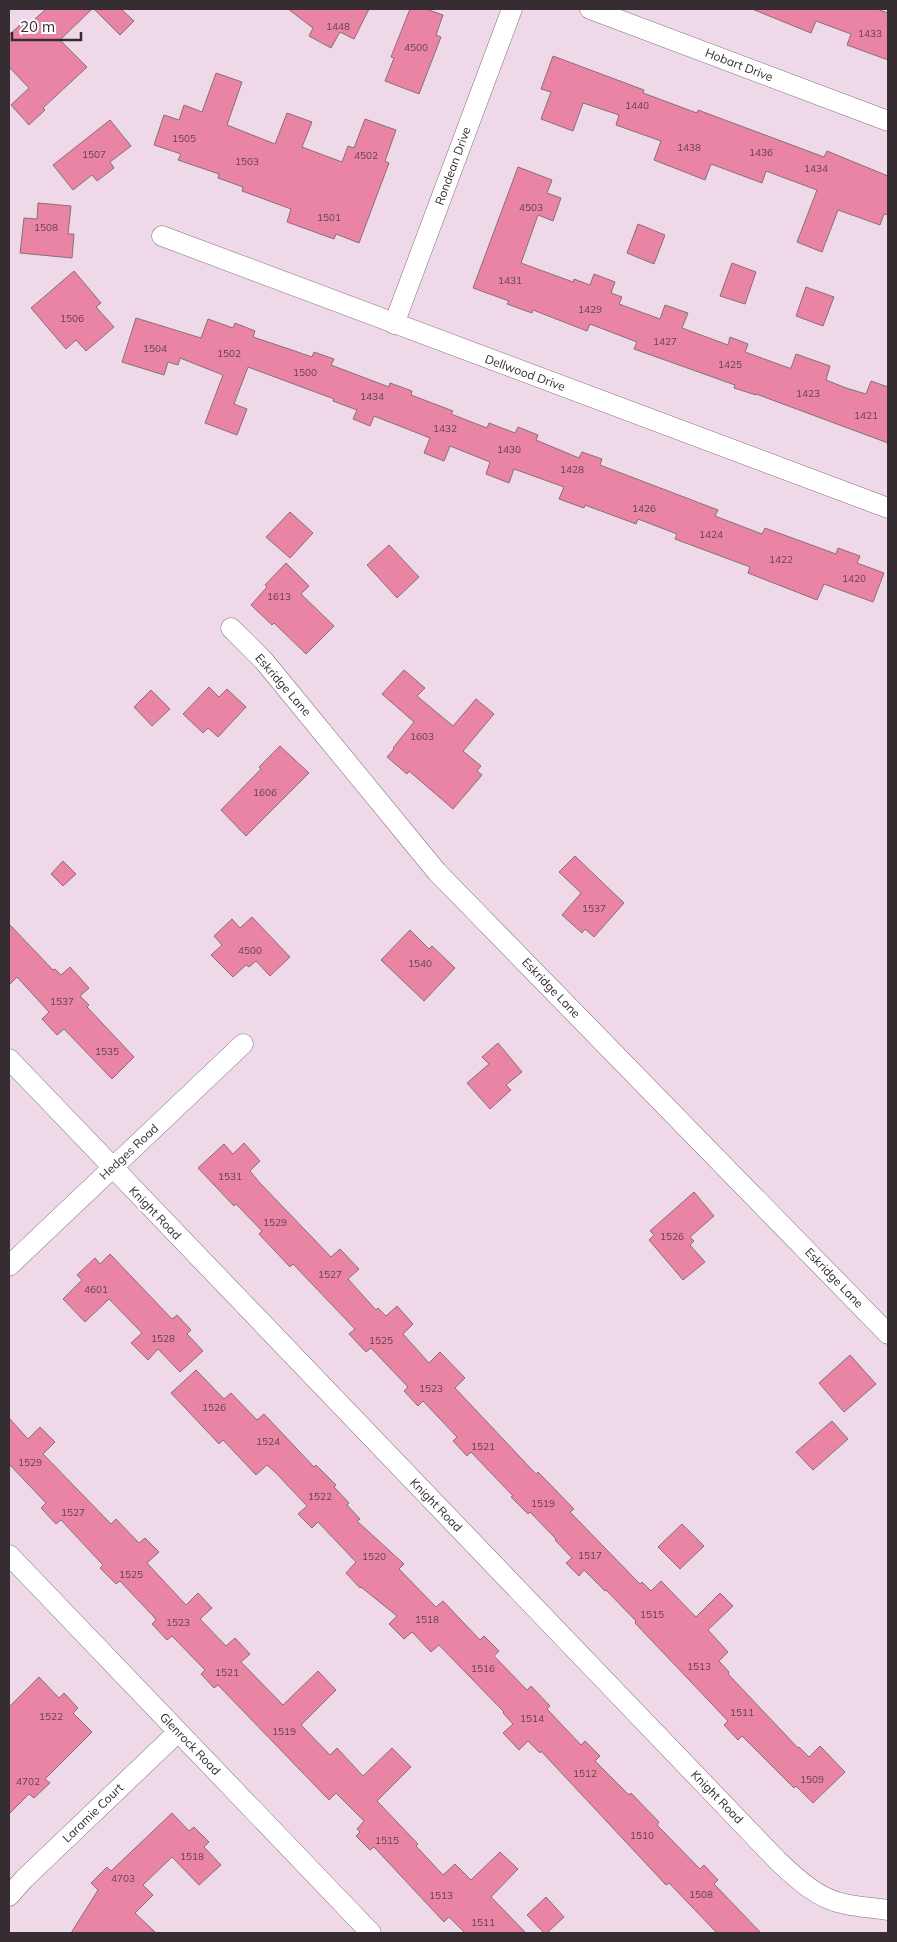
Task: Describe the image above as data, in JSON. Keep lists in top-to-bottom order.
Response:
{
  "streets": {
    "street": [
      "Hobart Drive",
      "Rondean Drive",
      "Dellwood Drive",
      "Eskridge Lane",
      "Hedges Road",
      "Knight Road",
      "Glenrock Road",
      "Laramie Court"
    ]
  },
  "crossings": [
    ["Rondean Drive", "Dellwood Drive"],
    ["Hedges Road", "Knight Road"],
    ["Glenrock Road", "Laramie Court"]
  ],
  "house_numbers": [
    "1448",
    "1433",
    "4500",
    "1440",
    "1505",
    "1438",
    "1436",
    "1507",
    "4502",
    "1503",
    "1434",
    "4503",
    "1501",
    "1508",
    "1431",
    "1429",
    "1506",
    "1427",
    "1504",
    "1502",
    "1425",
    "1500",
    "1423",
    "1434",
    "1421",
    "1432",
    "1430",
    "1428",
    "1426",
    "1424",
    "1422",
    "1420",
    "1613",
    "1603",
    "1606",
    "1537",
    "4500",
    "1540",
    "1537",
    "1535",
    "1531",
    "1529",
    "1526",
    "1527",
    "4601",
    "1528",
    "1525",
    "1523",
    "1526",
    "1524",
    "1521",
    "1529",
    "1522",
    "1519",
    "1527",
    "1517",
    "1520",
    "1525",
    "1515",
    "1518",
    "1523",
    "1513",
    "1516",
    "1521",
    "1511",
    "1522",
    "1514",
    "1519",
    "1512",
    "1509",
    "4702",
    "1510",
    "1515",
    "1518",
    "4703",
    "1508",
    "1513",
    "1511"
  ],
  "scale_bar": "20 m"
}
